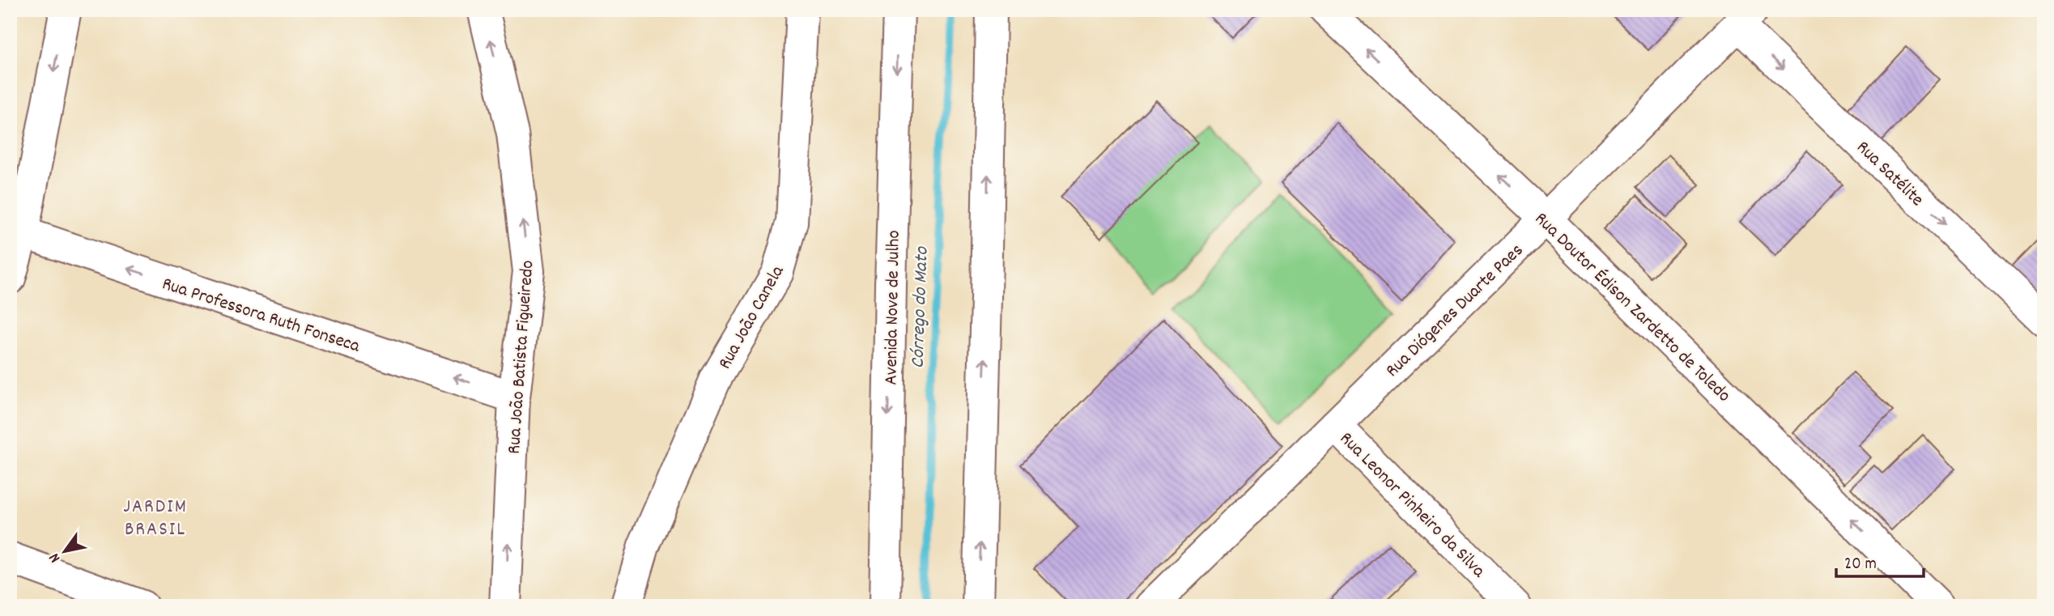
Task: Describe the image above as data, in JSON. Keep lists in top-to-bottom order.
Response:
{
  "streets": {
    "street": [
      "Rua Satélite",
      "Rua Doutor Édison Zardetto de Toledo",
      "Avenida Nove de Julho",
      "Rua Diógenes Duarte Paes",
      "Rua Professora Ruth Fonseca",
      "Rua João Canela",
      "Rua João Batista Figueiredo",
      "Rua Leonor Pinheiro da Silva"
    ]
  },
  "crossings": [
    ["Rua Satélite", "Rua Diógenes Duarte Paes"],
    ["Rua Doutor Édison Zardetto de Toledo", "Rua Diógenes Duarte Paes"],
    ["Rua Diógenes Duarte Paes", "Rua Leonor Pinheiro da Silva"],
    ["Rua Professora Ruth Fonseca", "Rua João Batista Figueiredo"]
  ],
  "one_way": [
    "Rua Satélite",
    "Rua Doutor Édison Zardetto de Toledo",
    "Rua Professora Ruth Fonseca",
    "Rua João Batista Figueiredo"
  ],
  "districts": ["JARDIM BRASIL"],
  "water": ["Córrego do Mato"],
  "scale_bar": "20 m",
  "north": "bottom left"
}
